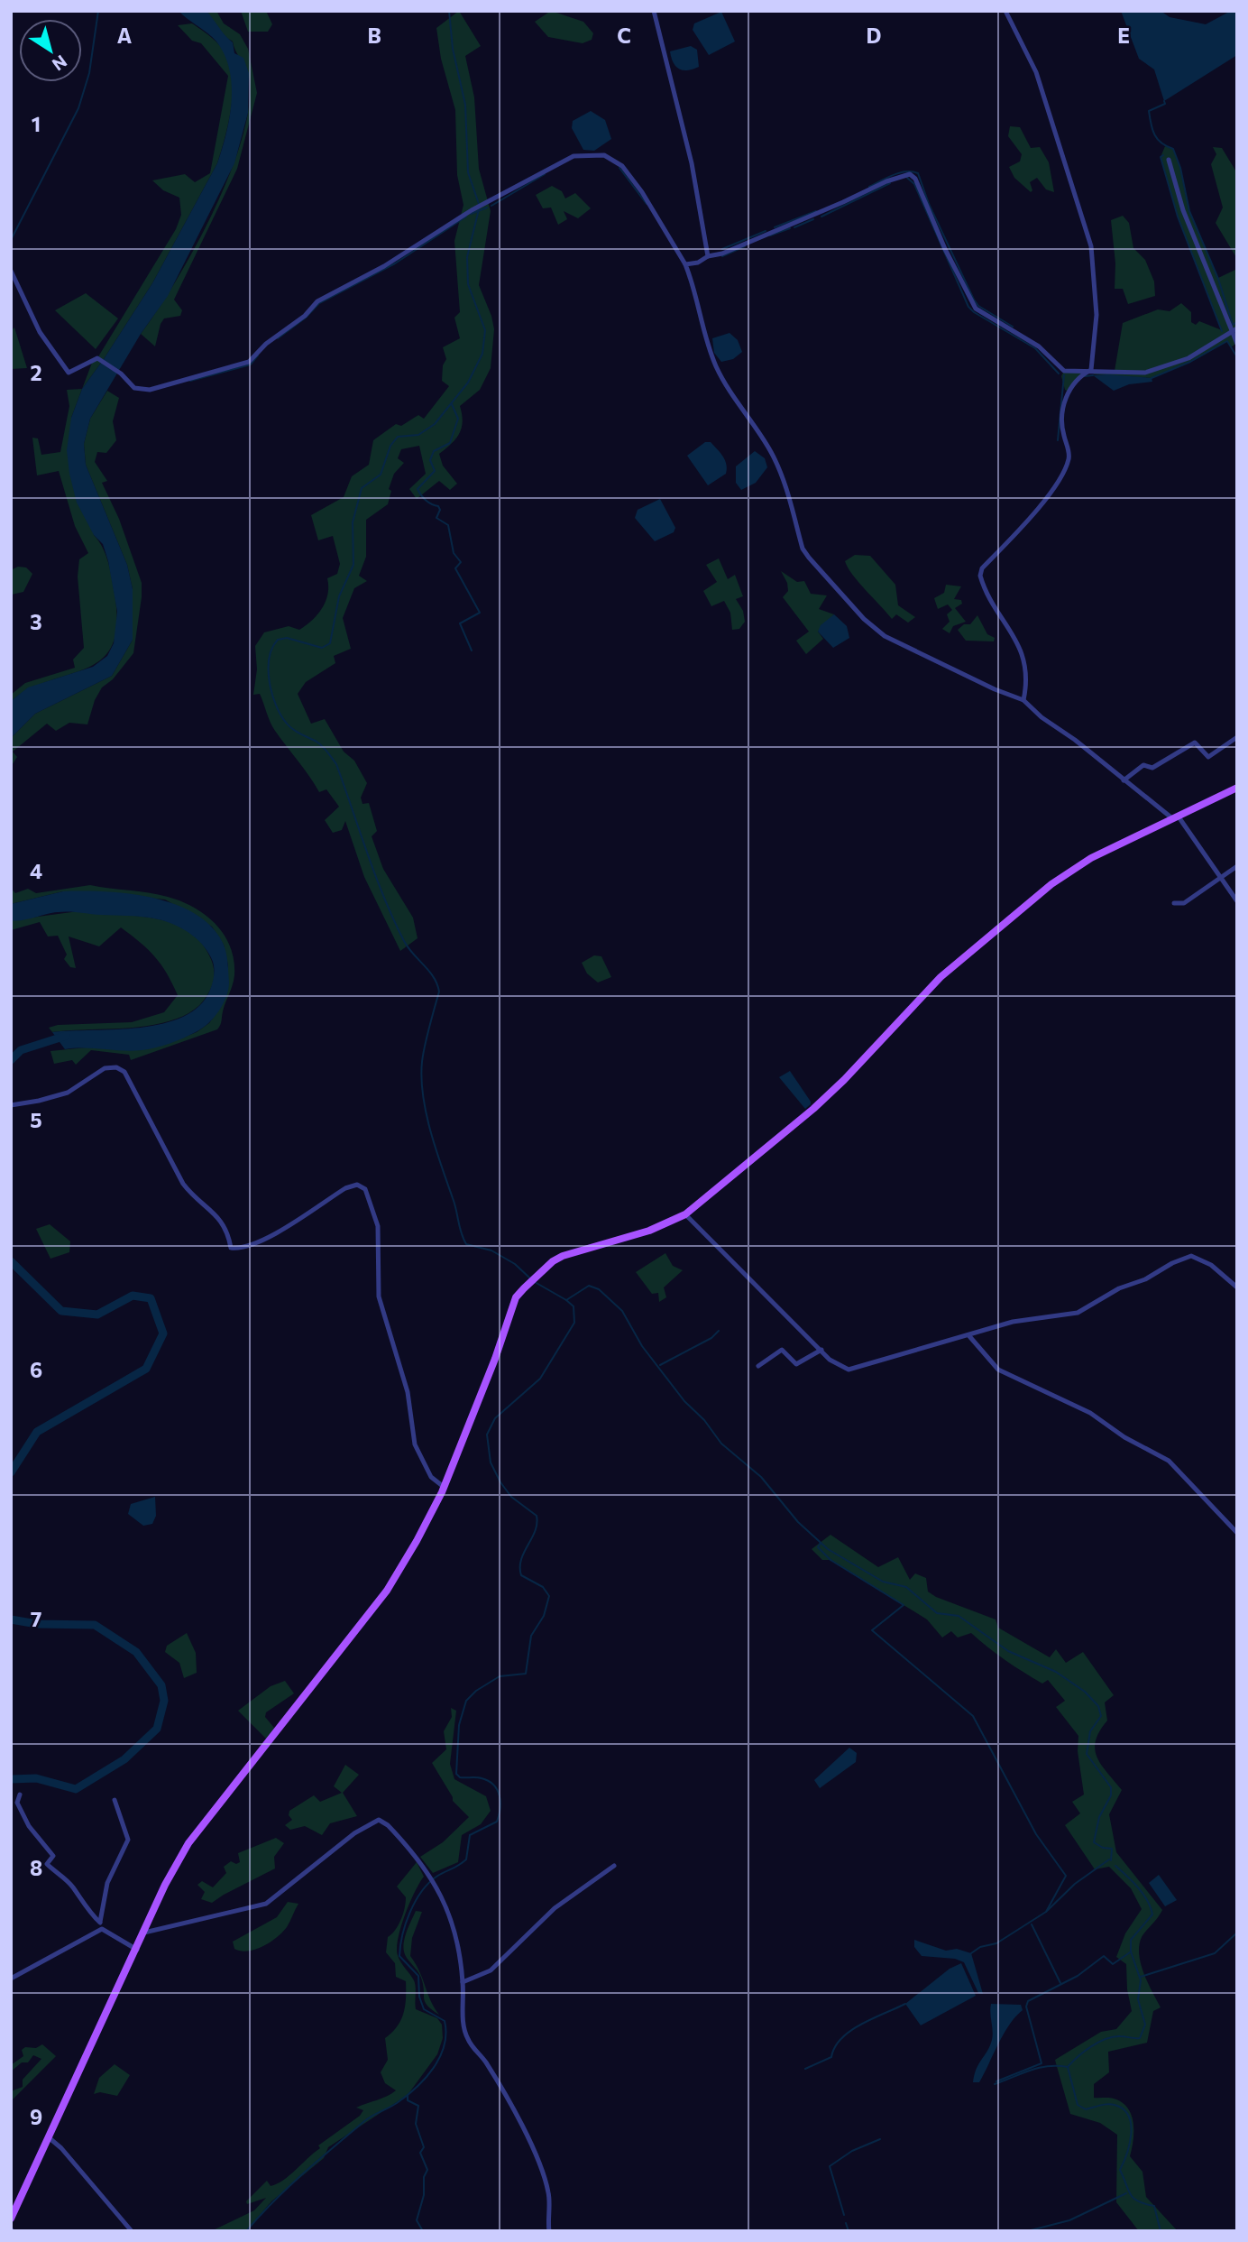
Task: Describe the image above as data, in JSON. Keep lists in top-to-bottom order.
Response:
{
  "north": "bottom right",
  "grid": {
    "columns": [
      "A",
      "B",
      "C",
      "D",
      "E"
    ],
    "rows": [
      "1",
      "2",
      "3",
      "4",
      "5",
      "6",
      "7",
      "8",
      "9"
    ]
  }
}
